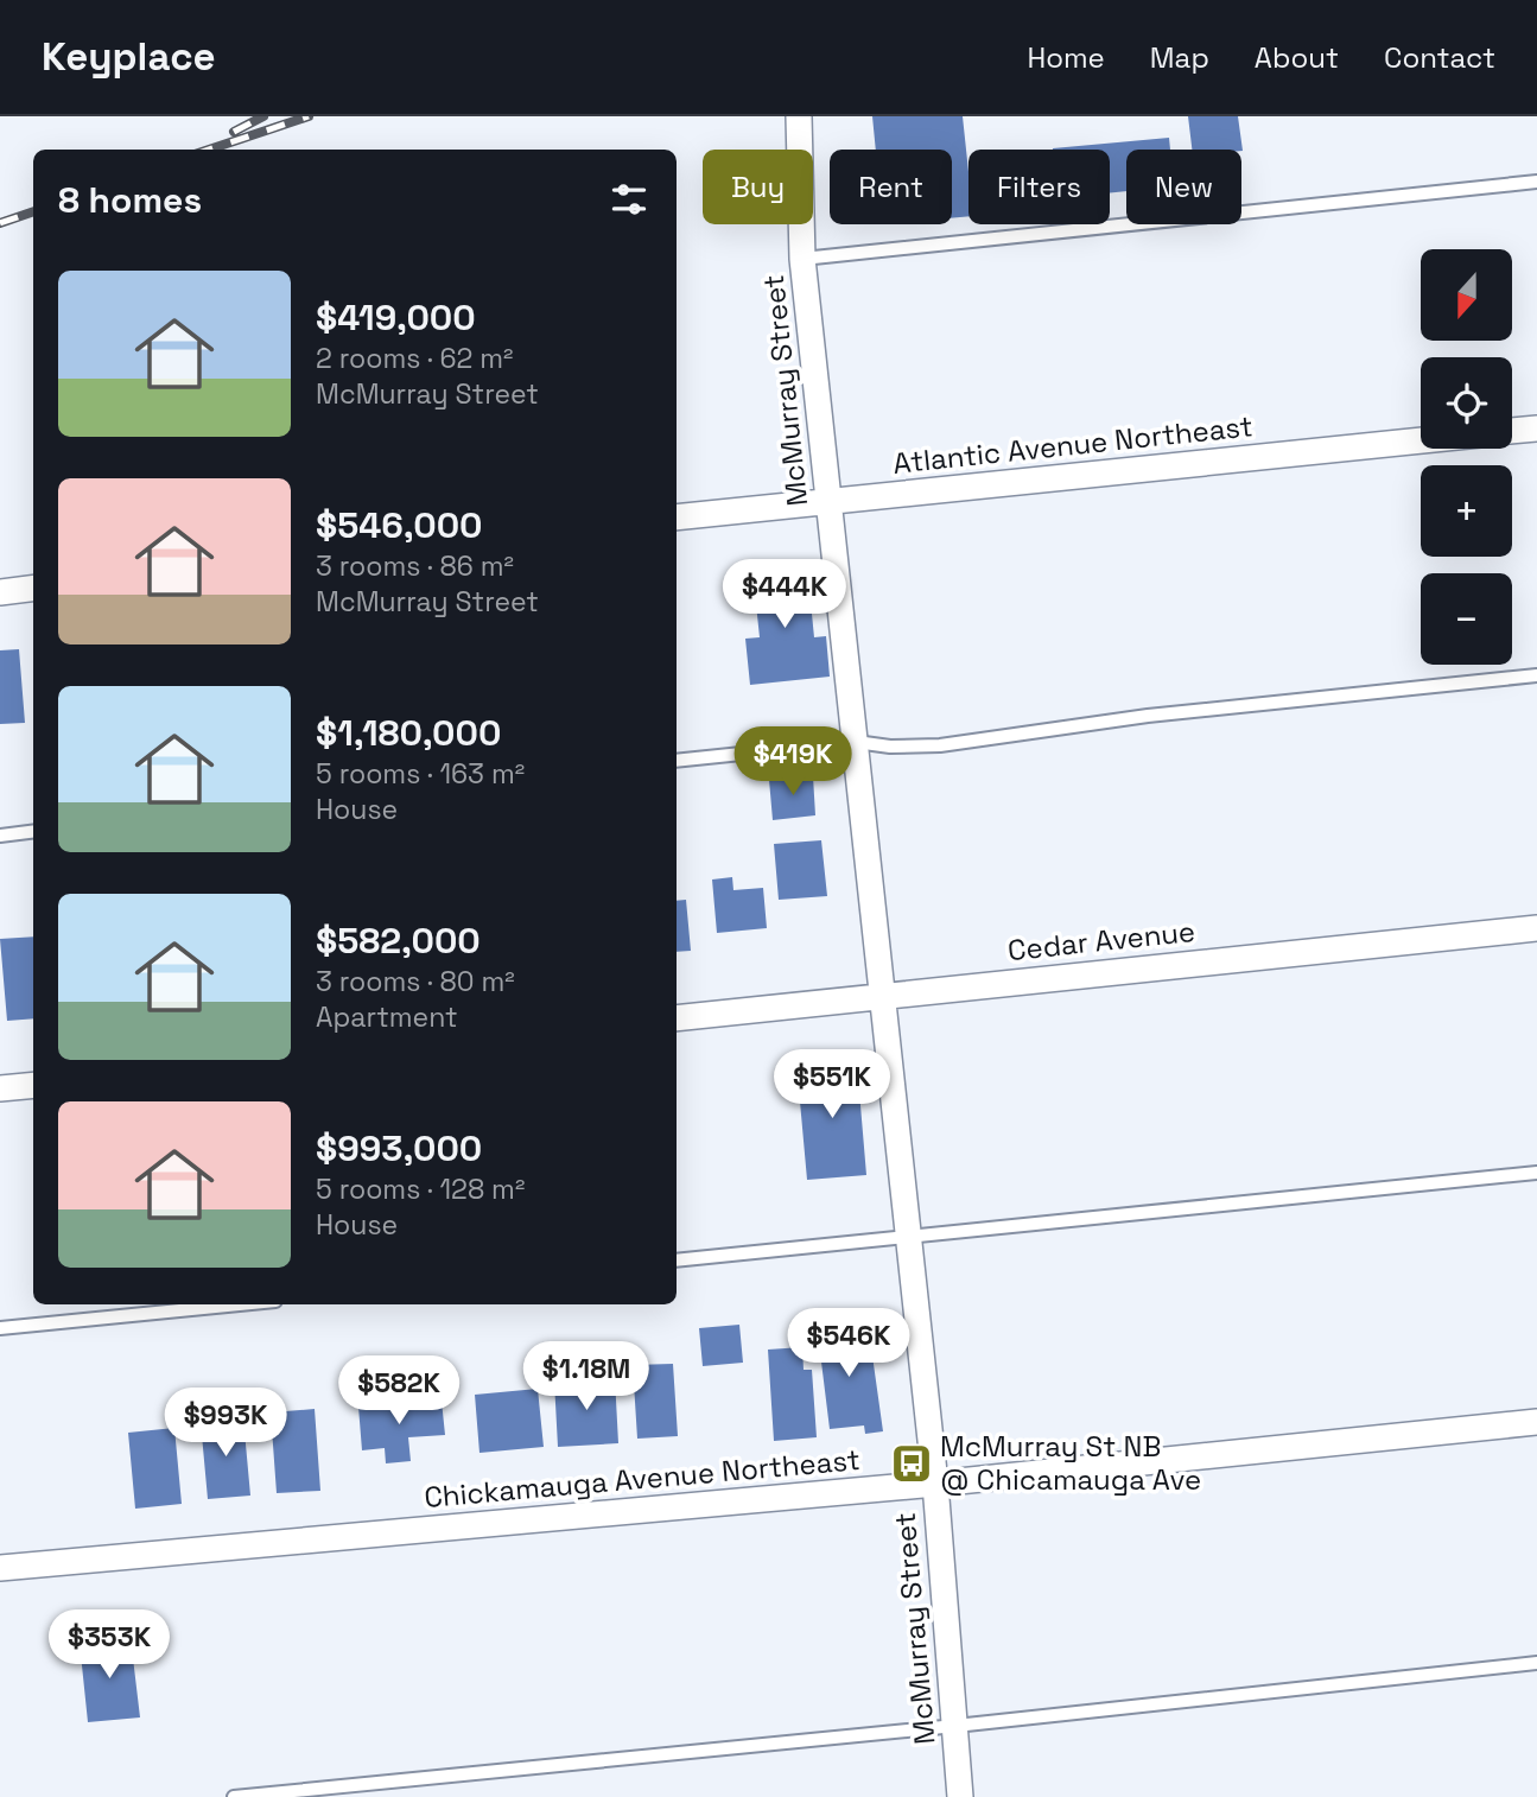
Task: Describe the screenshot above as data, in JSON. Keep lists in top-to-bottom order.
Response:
{
  "streets": {
    "street": [
      "McMurray Street",
      "Atlantic Avenue Northeast",
      "Cedar Avenue",
      "Chickamauga Avenue Northeast"
    ]
  },
  "crossings": [
    ["McMurray Street", "Atlantic Avenue Northeast"],
    ["McMurray Street", "Cedar Avenue"],
    ["McMurray Street", "Chickamauga Avenue Northeast"]
  ],
  "places": {
    "bus stop": ["McMurray St NB @ Chicamauga Ave"]
  },
  "north": "bottom",
  "page": {
    "header": "Keyplace",
    "nav": [
      "Home",
      "Map",
      "About",
      "Contact"
    ],
    "chip": [
      "Buy",
      "Rent",
      "Filters",
      "New"
    ],
    "heading": "8 homes",
    "map_buttons": ["+", "−"],
    "list": [
      {
        "name": "$419,000",
        "note": "2 rooms · 62 m² · McMurray Street"
      },
      {
        "name": "$546,000",
        "note": "3 rooms · 86 m² · McMurray Street"
      },
      {
        "name": "$1,180,000",
        "note": "5 rooms · 163 m² · House"
      },
      {
        "name": "$582,000",
        "note": "3 rooms · 80 m² · Apartment"
      },
      {
        "name": "$993,000",
        "note": "5 rooms · 128 m² · House"
      }
    ],
    "price": [
      "$444K",
      "$419K",
      "$551K",
      "$546K",
      "$1.18M",
      "$582K",
      "$993K",
      "$353K"
    ]
  }
}
